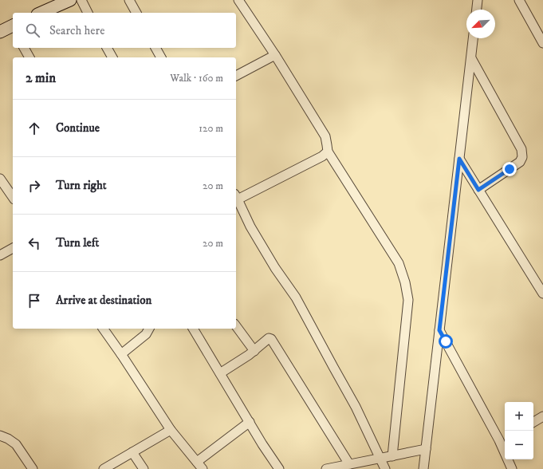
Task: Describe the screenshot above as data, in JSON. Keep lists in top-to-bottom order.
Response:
{
  "north": "bottom left",
  "page": {
    "search": "Search here",
    "heading": ["2 min", "Walk · 160 m"],
    "list": [
      ["Continue", "120 m"],
      ["Turn right", "20 m"],
      ["Turn left", "20 m"],
      "Arrive at destination"
    ],
    "map_buttons": ["+", "−"]
  }
}
